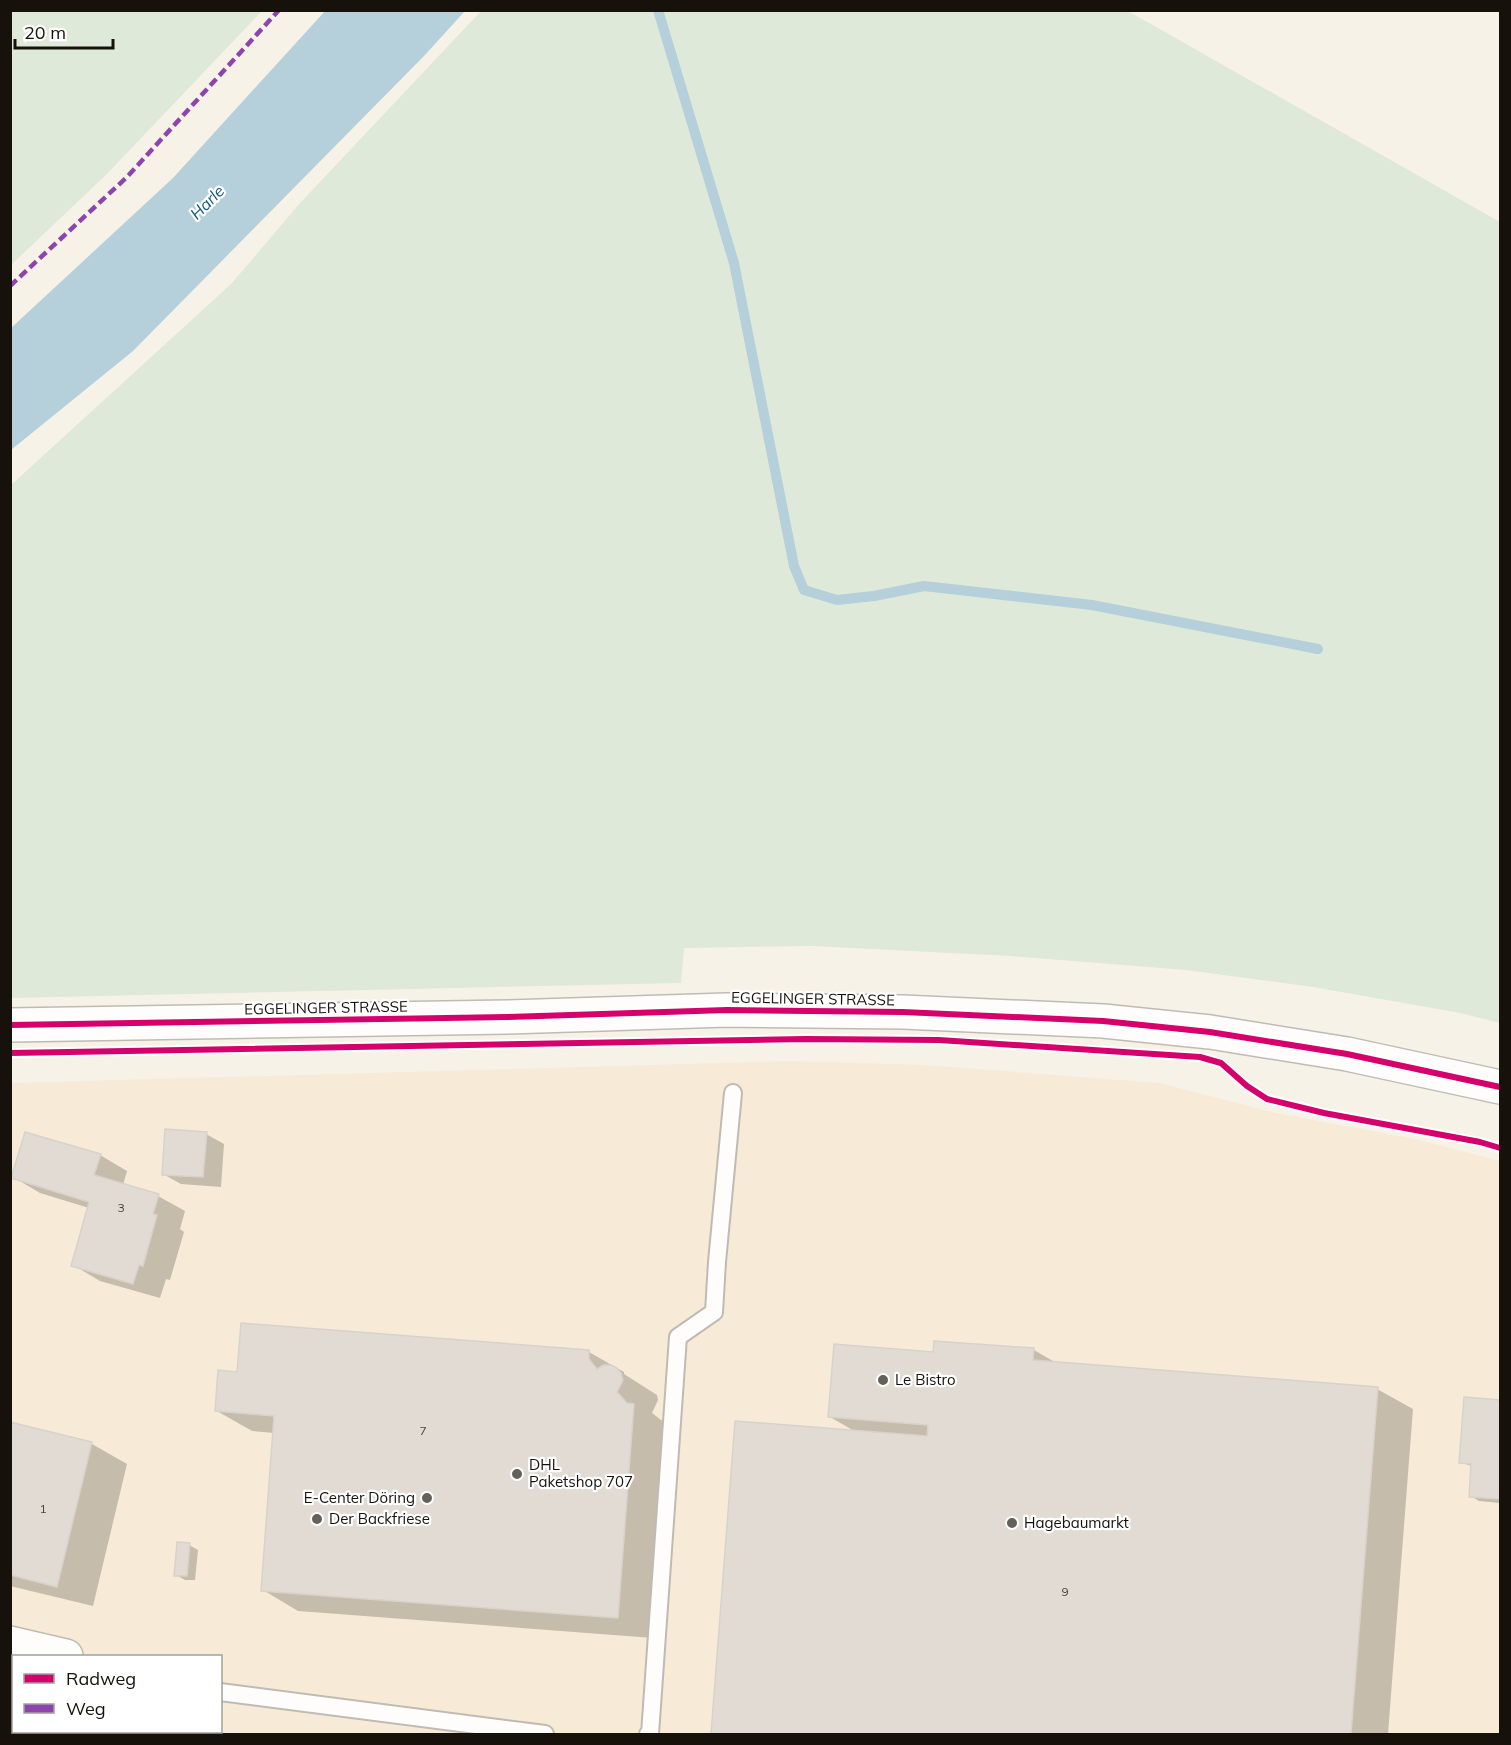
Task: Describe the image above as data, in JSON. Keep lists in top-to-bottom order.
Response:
{
  "streets": {
    "street": ["EGGELINGER STRASSE"]
  },
  "water": ["Harle"],
  "places": [
    "Le Bistro",
    "DHL Paketshop 707",
    "E-Center Döring",
    "Der Backfriese",
    "Hagebaumarkt"
  ],
  "house_numbers": [
    "3",
    "7",
    "1",
    "9"
  ],
  "legend": ["Radweg", "Weg"],
  "scale_bar": "20 m"
}
